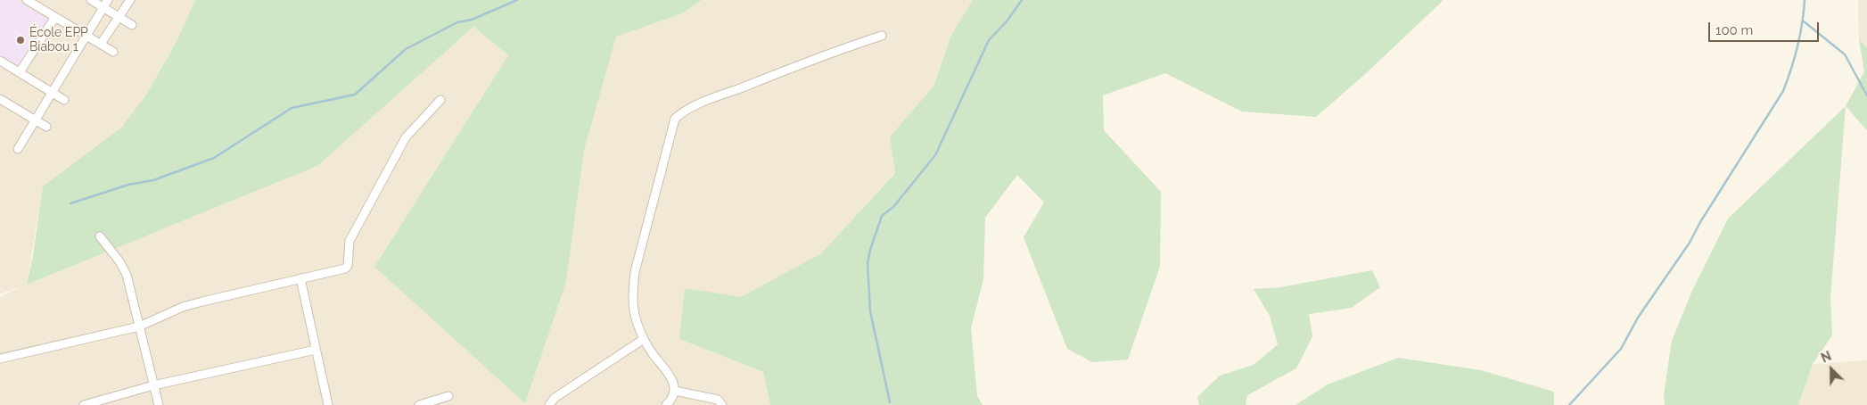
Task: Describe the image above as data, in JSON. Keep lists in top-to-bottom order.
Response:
{
  "places": ["École EPP Biabou 1"],
  "scale_bar": "100 m",
  "north": "top left"
}
